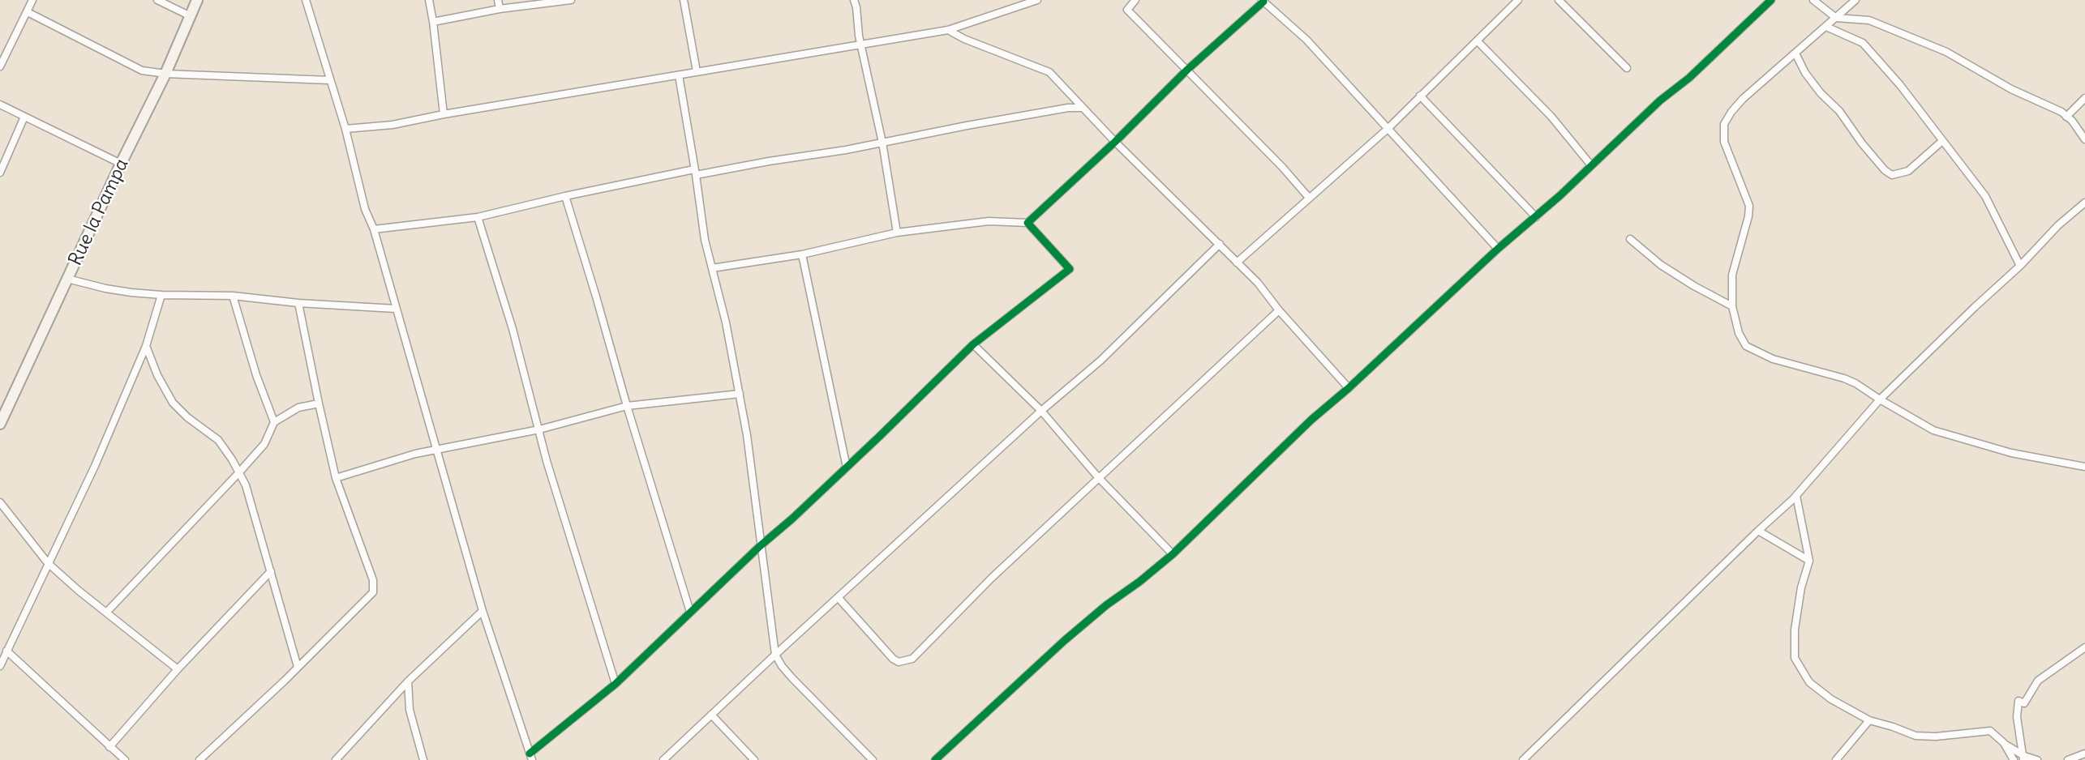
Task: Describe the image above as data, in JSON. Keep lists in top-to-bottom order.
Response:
{
  "streets": {
    "street": ["Rue la Pampa"]
  }
}
